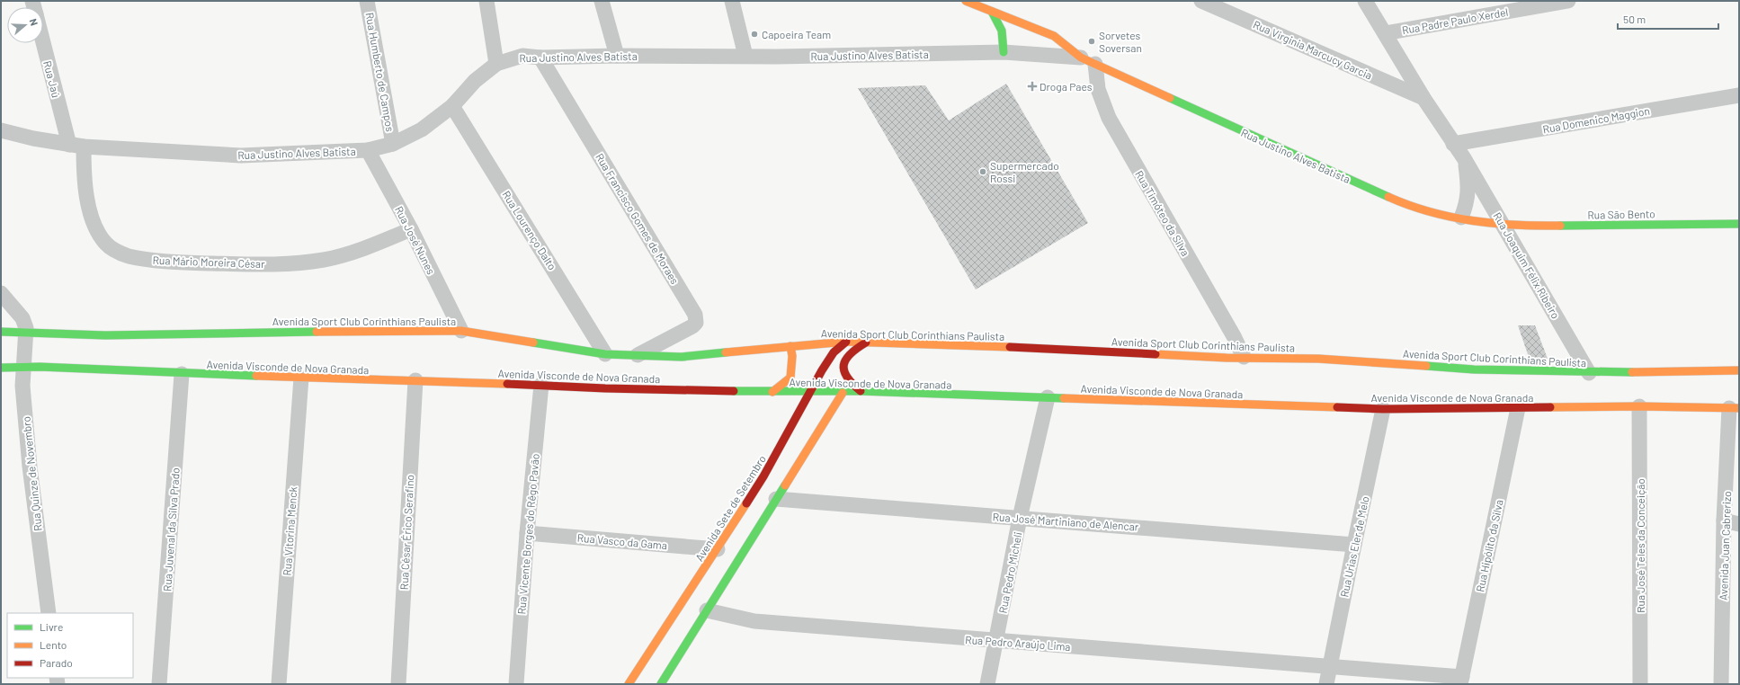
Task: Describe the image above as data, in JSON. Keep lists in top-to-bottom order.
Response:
{
  "streets": {
    "main road": [
      "Rua Justino Alves Batista",
      "Rua São Bento",
      "Avenida Sport Club Corinthians Paulista",
      "Avenida Visconde de Nova Granada",
      "Avenida Sete de Setembro"
    ],
    "street": [
      "Rua Padre Paulo Xerdel",
      "Rua Virginia Marcucy Garcia",
      "Rua Humberto de Campos",
      "Rua Jaú",
      "Rua Domenico Maggion",
      "Rua Timóteo da Silva",
      "Rua Francisco Gomes de Moraes",
      "Rua Lourenço Dalto",
      "Rua José Nunes",
      "Rua Mário Moreira César",
      "Rua Joaquim Félix Ribeiro",
      "Rua Quinze de Novembro",
      "Rua José Martiniano de Alencar",
      "Rua Juvenal da Silva Prado",
      "Rua Vitorina Menck",
      "Rua César Érico Serafino",
      "Rua Vicente Borges do Rêgo Pavão",
      "Rua Vasco da Gama",
      "Rua Hipólito da Silva",
      "Rua José Teles da Conceição",
      "Avenida Juan Cabrerizo",
      "Rua Urias Eler de Melo",
      "Rua Pedro Micheli",
      "Rua Pedro Araújo Lima"
    ]
  },
  "crossings": [
    ["Rua Padre Paulo Xerdel", "Rua Joaquim Félix Ribeiro"],
    ["Rua Virginia Marcucy Garcia", "Rua Joaquim Félix Ribeiro"],
    ["Rua Justino Alves Batista", "Rua Humberto de Campos"],
    ["Rua Justino Alves Batista", "Rua Jaú"],
    ["Rua Justino Alves Batista", "Rua Timóteo da Silva"],
    ["Rua Justino Alves Batista", "Rua São Bento"],
    ["Rua Justino Alves Batista", "Rua Francisco Gomes de Moraes"],
    ["Rua Justino Alves Batista", "Rua Lourenço Dalto"],
    ["Rua Justino Alves Batista", "Rua José Nunes"],
    ["Rua Justino Alves Batista", "Rua Mário Moreira César"],
    ["Rua Justino Alves Batista", "Rua Joaquim Félix Ribeiro"],
    ["Rua Jaú", "Rua Mário Moreira César"],
    ["Rua Domenico Maggion", "Rua Joaquim Félix Ribeiro"],
    ["Rua Timóteo da Silva", "Avenida Sport Club Corinthians Paulista"],
    ["Rua São Bento", "Rua Joaquim Félix Ribeiro"],
    ["Rua Francisco Gomes de Moraes", "Avenida Sport Club Corinthians Paulista"],
    ["Rua Lourenço Dalto", "Avenida Sport Club Corinthians Paulista"],
    ["Rua José Nunes", "Rua Mário Moreira César"],
    ["Rua José Nunes", "Avenida Sport Club Corinthians Paulista"],
    ["Rua Joaquim Félix Ribeiro", "Avenida Sport Club Corinthians Paulista"],
    ["Avenida Sport Club Corinthians Paulista", "Rua Quinze de Novembro"],
    ["Avenida Sport Club Corinthians Paulista", "Avenida Sete de Setembro"],
    ["Avenida Visconde de Nova Granada", "Rua Quinze de Novembro"],
    ["Avenida Visconde de Nova Granada", "Avenida Sete de Setembro"],
    ["Avenida Visconde de Nova Granada", "Rua Juvenal da Silva Prado"],
    ["Avenida Visconde de Nova Granada", "Rua Vitorina Menck"],
    ["Avenida Visconde de Nova Granada", "Rua César Érico Serafino"],
    ["Avenida Visconde de Nova Granada", "Rua Vicente Borges do Rêgo Pavão"],
    ["Avenida Visconde de Nova Granada", "Rua Hipólito da Silva"],
    ["Avenida Visconde de Nova Granada", "Rua José Teles da Conceição"],
    ["Avenida Visconde de Nova Granada", "Avenida Juan Cabrerizo"],
    ["Avenida Visconde de Nova Granada", "Rua Urias Eler de Melo"],
    ["Avenida Visconde de Nova Granada", "Rua Pedro Micheli"],
    ["Avenida Sete de Setembro", "Rua Vasco da Gama"],
    ["Rua José Martiniano de Alencar", "Rua Urias Eler de Melo"],
    ["Rua José Martiniano de Alencar", "Rua Pedro Micheli"],
    ["Rua Vicente Borges do Rêgo Pavão", "Rua Vasco da Gama"],
    ["Rua Hipólito da Silva", "Rua Pedro Araújo Lima"],
    ["Rua Urias Eler de Melo", "Rua Pedro Araújo Lima"],
    ["Rua Pedro Micheli", "Rua Pedro Araújo Lima"]
  ],
  "places": {
    "other": ["Capoeira Team", "Sorvetes Soversan", "Supermercado Rossi"],
    "health": ["Droga Paes"]
  },
  "legend": ["Livre", "Lento", "Parado"],
  "scale_bar": "50 m",
  "north": "right"
}
